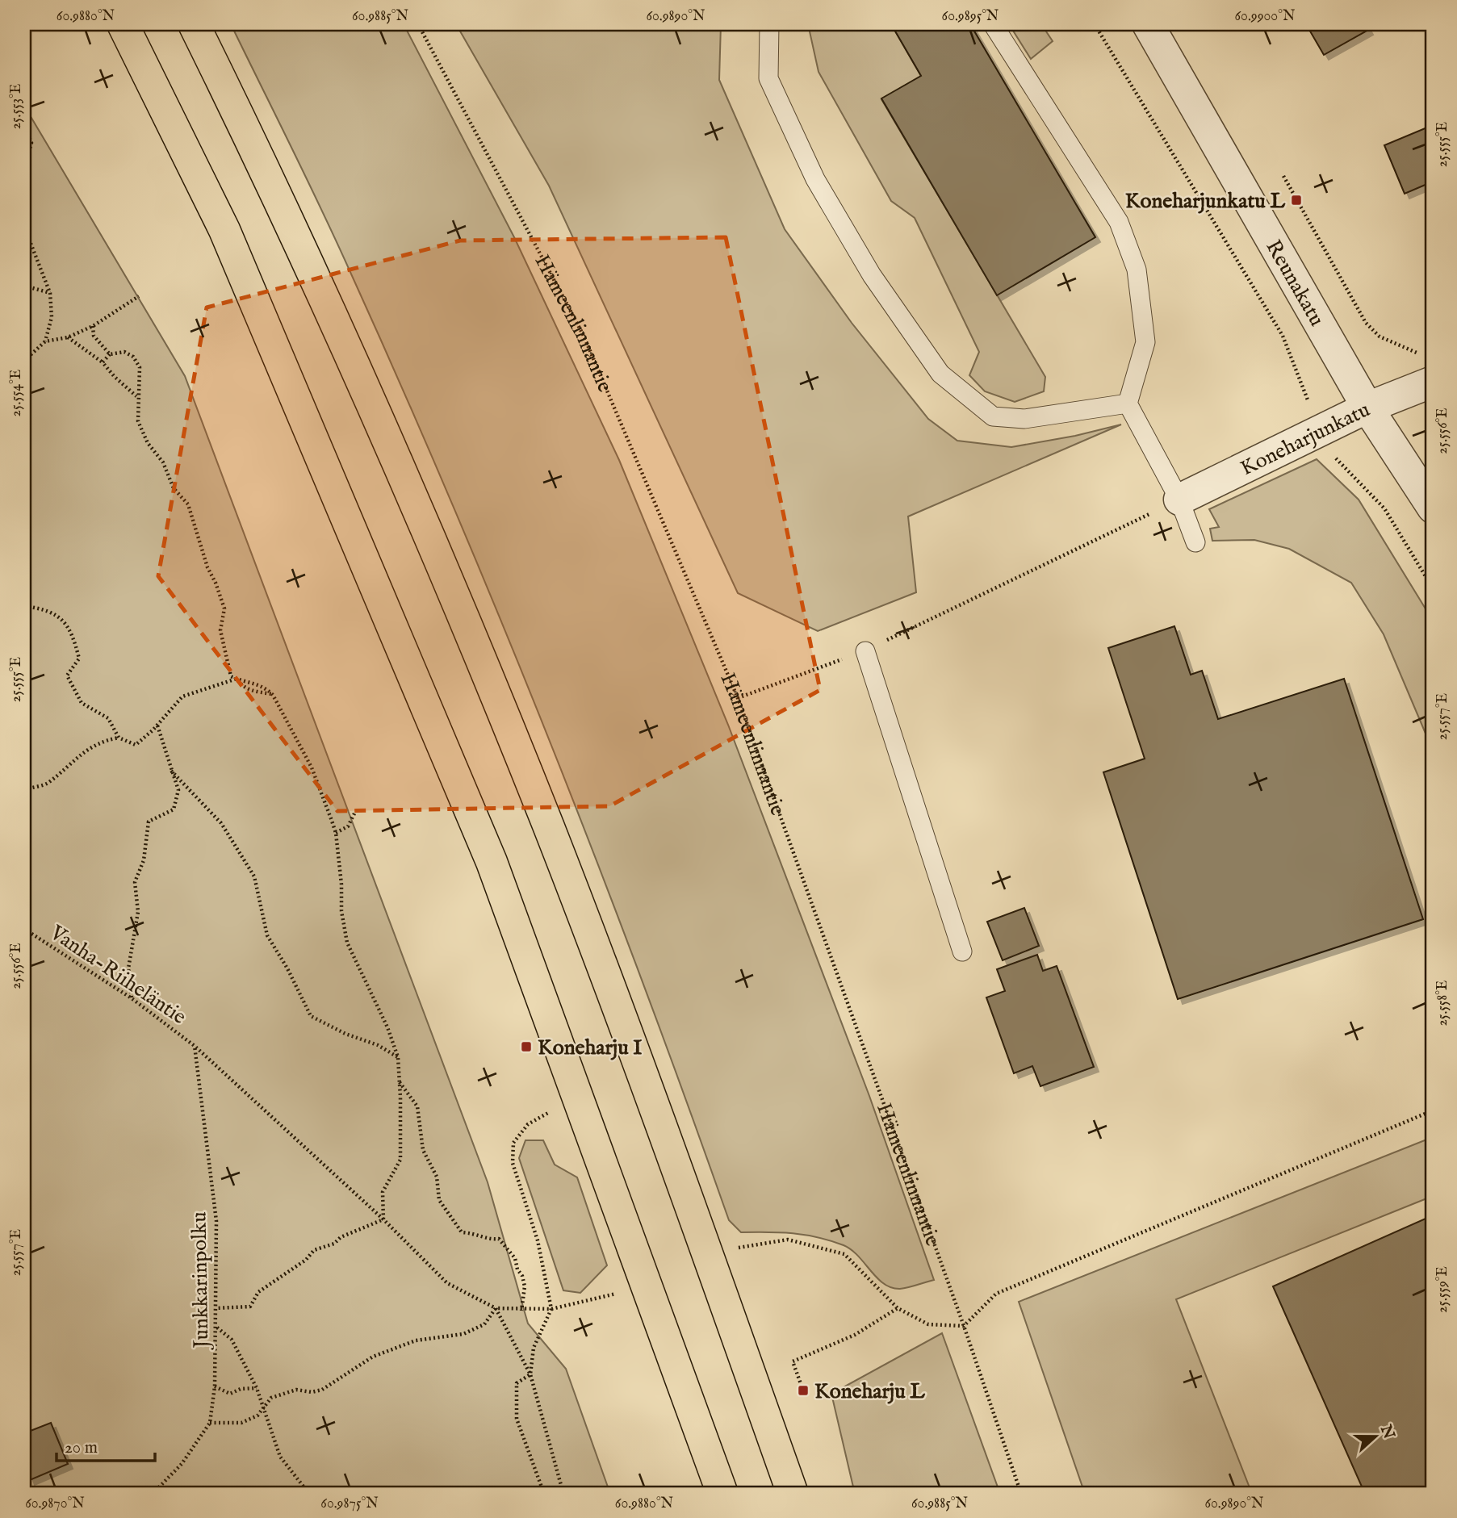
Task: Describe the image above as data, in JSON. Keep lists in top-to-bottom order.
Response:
{
  "streets": {
    "street": ["Reunakatu", "Koneharjunkatu"],
    "path": ["Hämeenlinnantie", "Vanha-Riiheläntie", "Junkkarinpolku"]
  },
  "crossings": [
    ["Reunakatu", "Koneharjunkatu"],
    ["Vanha-Riiheläntie", "Junkkarinpolku"]
  ],
  "places": {
    "transit": ["Koneharjunkatu L", "Koneharju I", "Koneharju L"]
  },
  "scale_bar": "20 m",
  "north": "right",
  "coordinates": [
    "60.9880°N",
    "60.9885°N",
    "60.9890°N",
    "60.9895°N",
    "60.9900°N",
    "25.553°E",
    "25.555°E",
    "25.554°E",
    "25.556°E",
    "25.557°E",
    "25.558°E",
    "25.559°E",
    "60.9870°N",
    "60.9875°N"
  ]
}
